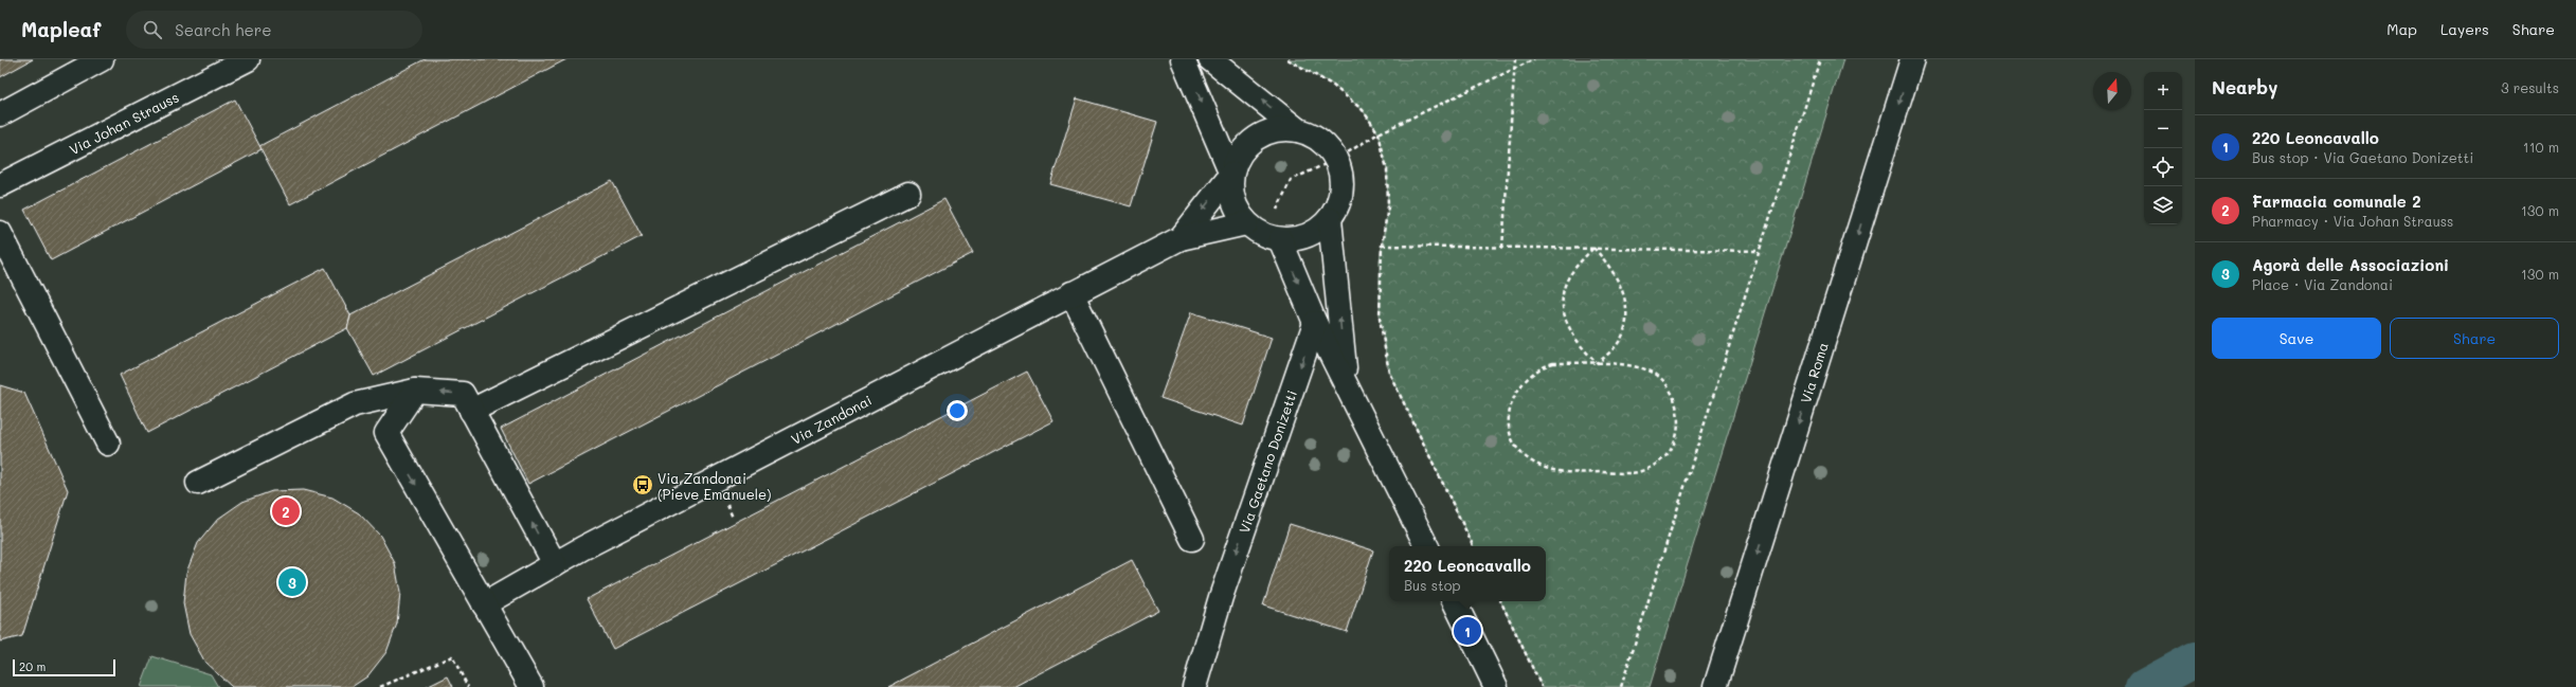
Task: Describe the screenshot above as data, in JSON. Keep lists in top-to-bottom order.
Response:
{
  "streets": {
    "street": [
      "Via Johan Strauss",
      "Via Roma",
      "Via Zandonai",
      "Via Gaetano Donizetti"
    ]
  },
  "one_way": ["Via Roma", "Via Gaetano Donizetti"],
  "places": {
    "bus stop": ["Via Zandonai (Pieve Emanuele)"]
  },
  "scale_bar": "20 m",
  "north": "top",
  "page": {
    "header": "Mapleaf",
    "search": "Search here",
    "nav": ["Map", "Layers", "Share"],
    "heading": ["Nearby", "3 results"],
    "map_buttons": ["+", "−"],
    "list": [
      {
        "mark": "1",
        "name": "220 Leoncavallo",
        "note": "Bus stop · Via Gaetano Donizetti",
        "value": "110 m"
      },
      {
        "mark": "2",
        "name": "Farmacia comunale 2",
        "note": "Pharmacy · Via Johan Strauss",
        "value": "130 m"
      },
      {
        "mark": "3",
        "name": "Agorà delle Associazioni",
        "note": "Place · Via Zandonai",
        "value": "130 m"
      }
    ],
    "buttons": ["Save", "Share"],
    "pins": ["2", "3", "1"],
    "popup": ["220 Leoncavallo", "Bus stop"],
    "scale": "20 m"
  }
}
